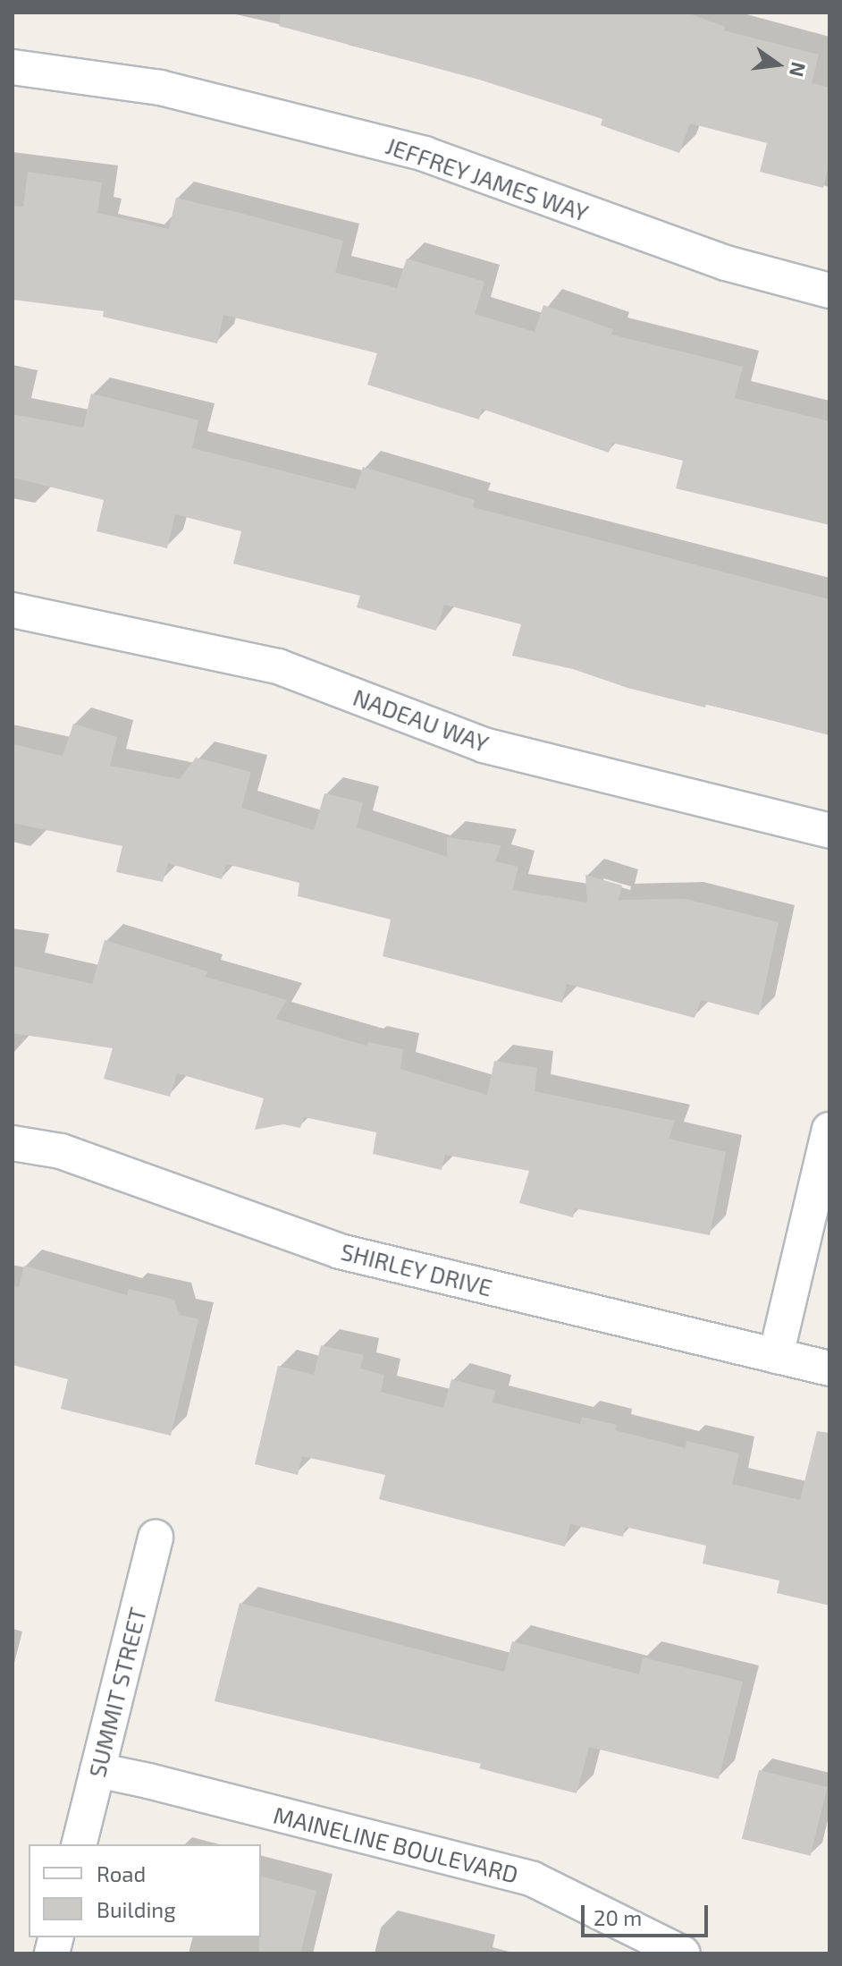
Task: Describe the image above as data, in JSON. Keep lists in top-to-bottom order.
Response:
{
  "streets": {
    "street": [
      "JEFFREY JAMES WAY",
      "NADEAU WAY",
      "SHIRLEY DRIVE",
      "SUMMIT STREET",
      "MAINELINE BOULEVARD"
    ]
  },
  "crossings": [
    ["SUMMIT STREET", "MAINELINE BOULEVARD"]
  ],
  "legend": ["Road", "Building"],
  "scale_bar": "20 m",
  "north": "right"
}
